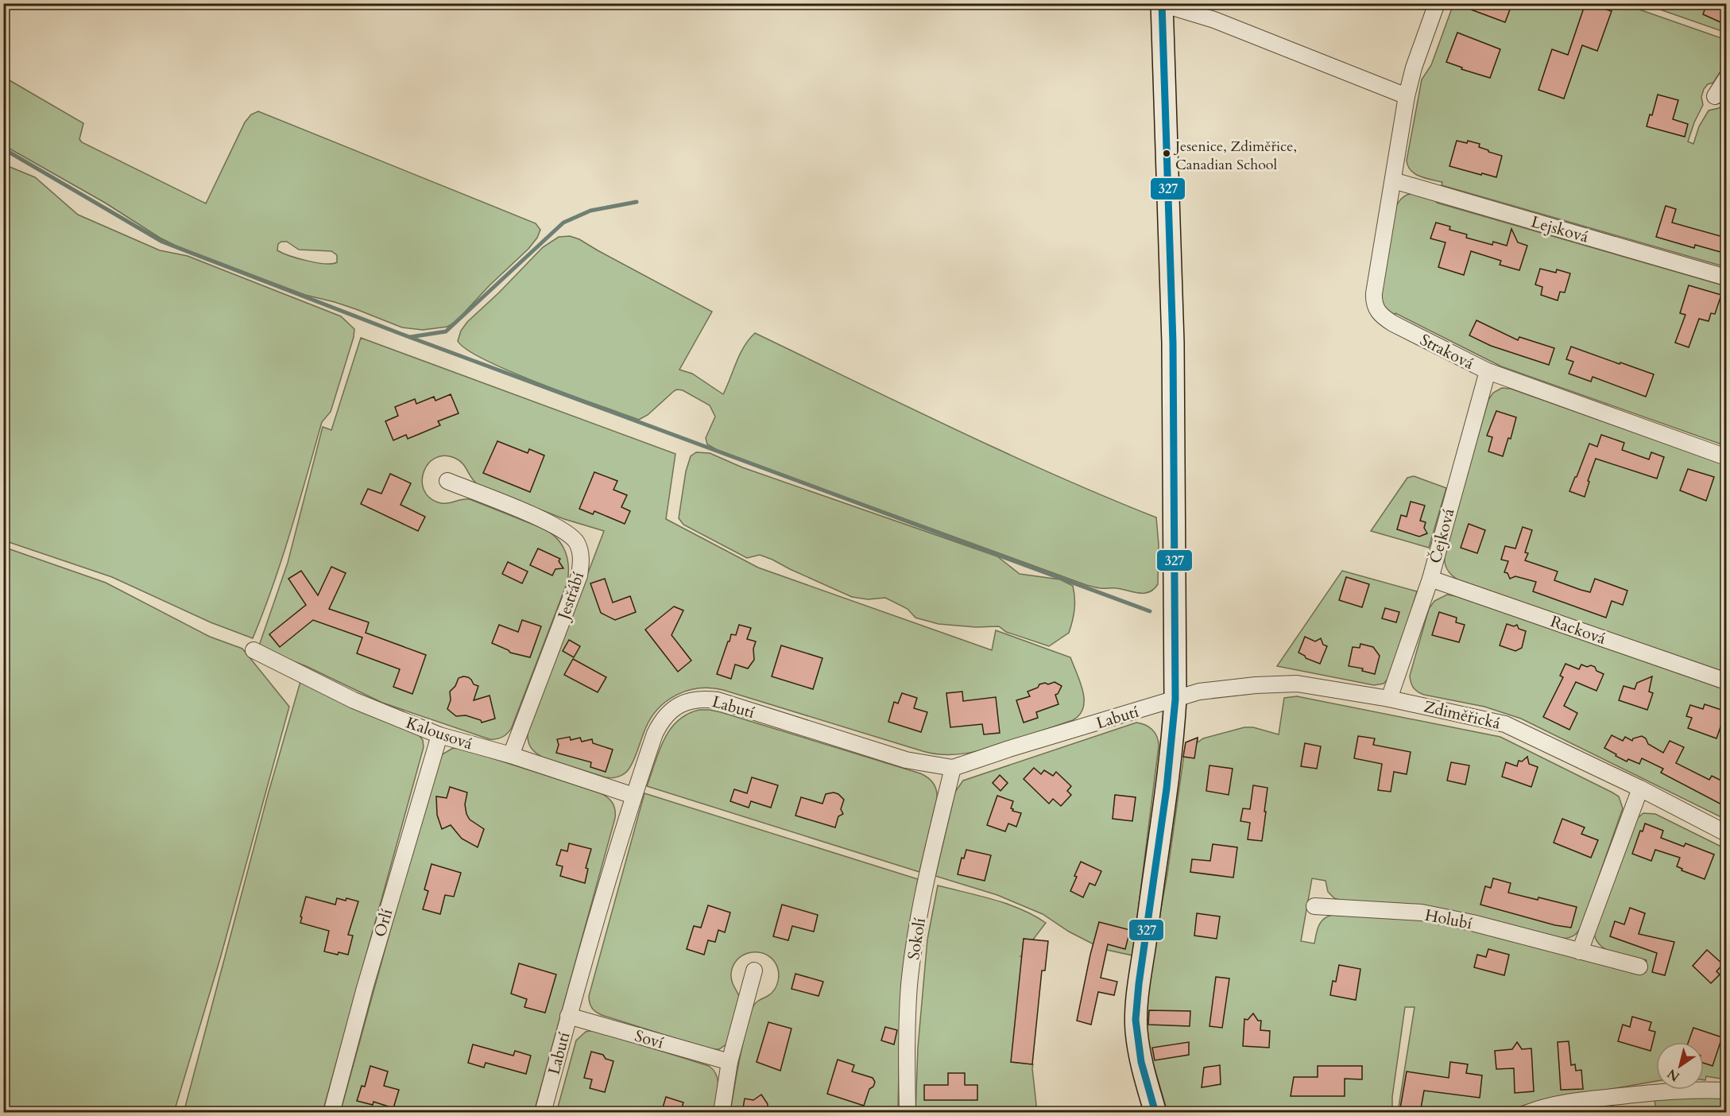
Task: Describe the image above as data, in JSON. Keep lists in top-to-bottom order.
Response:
{
  "streets": {
    "street": [
      "Lejsková",
      "Straková",
      "Čejková",
      "Jestřábí",
      "Racková",
      "Labutí",
      "Zdiměřická",
      "Kalousová",
      "Holubí",
      "Orlí",
      "Sokolí",
      "Soví"
    ]
  },
  "crossings": [
    ["Lejsková", "Straková"],
    ["Straková", "Čejková"],
    ["Čejková", "Racková"],
    ["Čejková", "Zdiměřická"],
    ["Jestřábí", "Kalousová"],
    ["Labutí", "Zdiměřická"],
    ["Labutí", "Kalousová"],
    ["Labutí", "Sokolí"],
    ["Labutí", "Soví"],
    ["Kalousová", "Orlí"]
  ],
  "places": ["Jesenice, Zdiměřice, Canadian School"],
  "lines": ["transit line 327"],
  "north": "bottom left"
}
